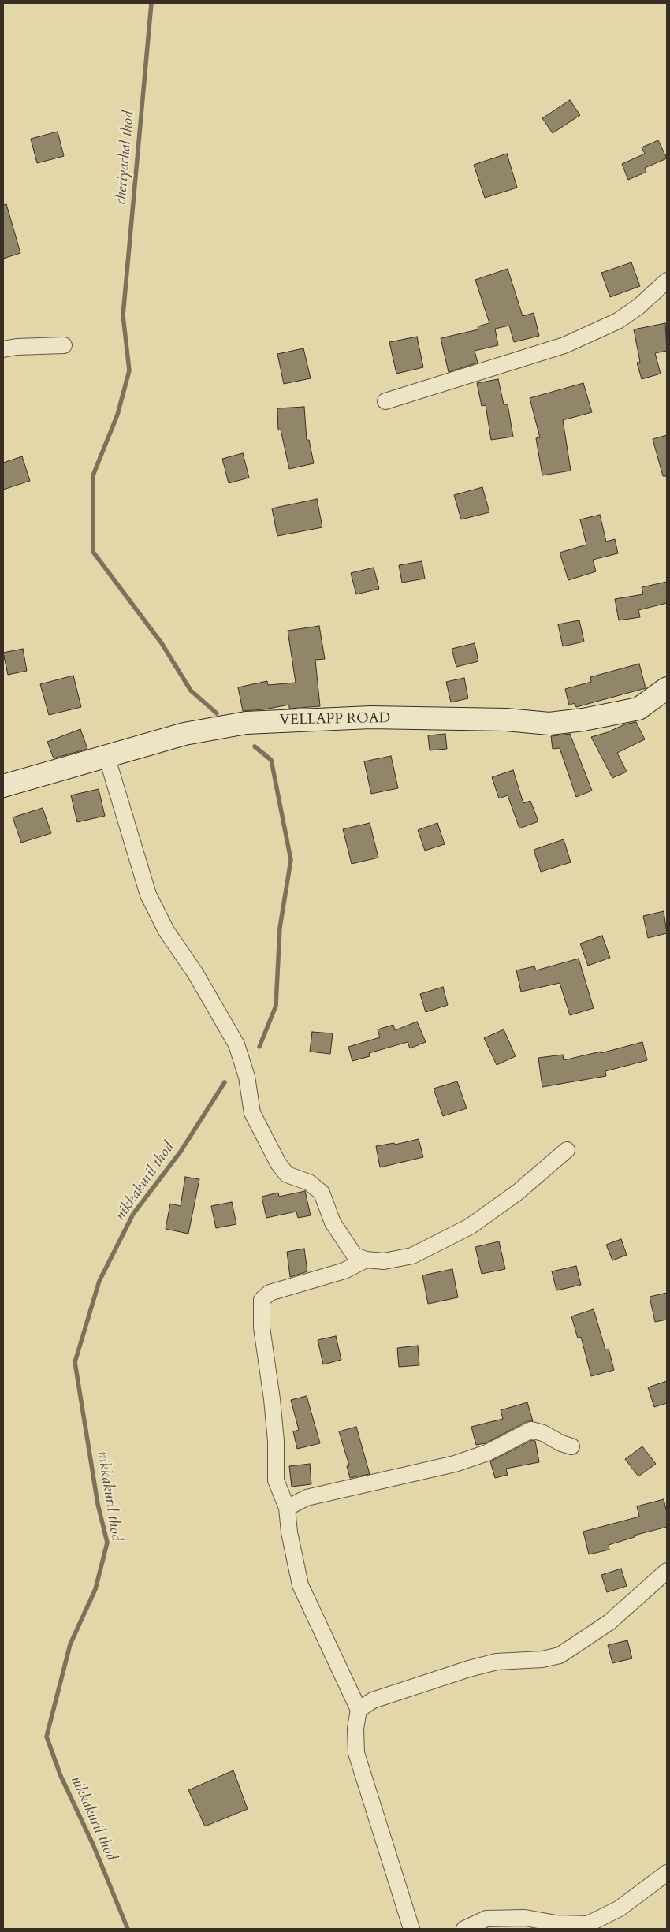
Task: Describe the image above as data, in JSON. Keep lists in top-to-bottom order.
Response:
{
  "streets": {
    "main road": ["VELLAPP ROAD"]
  },
  "water": ["cheriyachal thod", "nikkakuril thod"]
}
